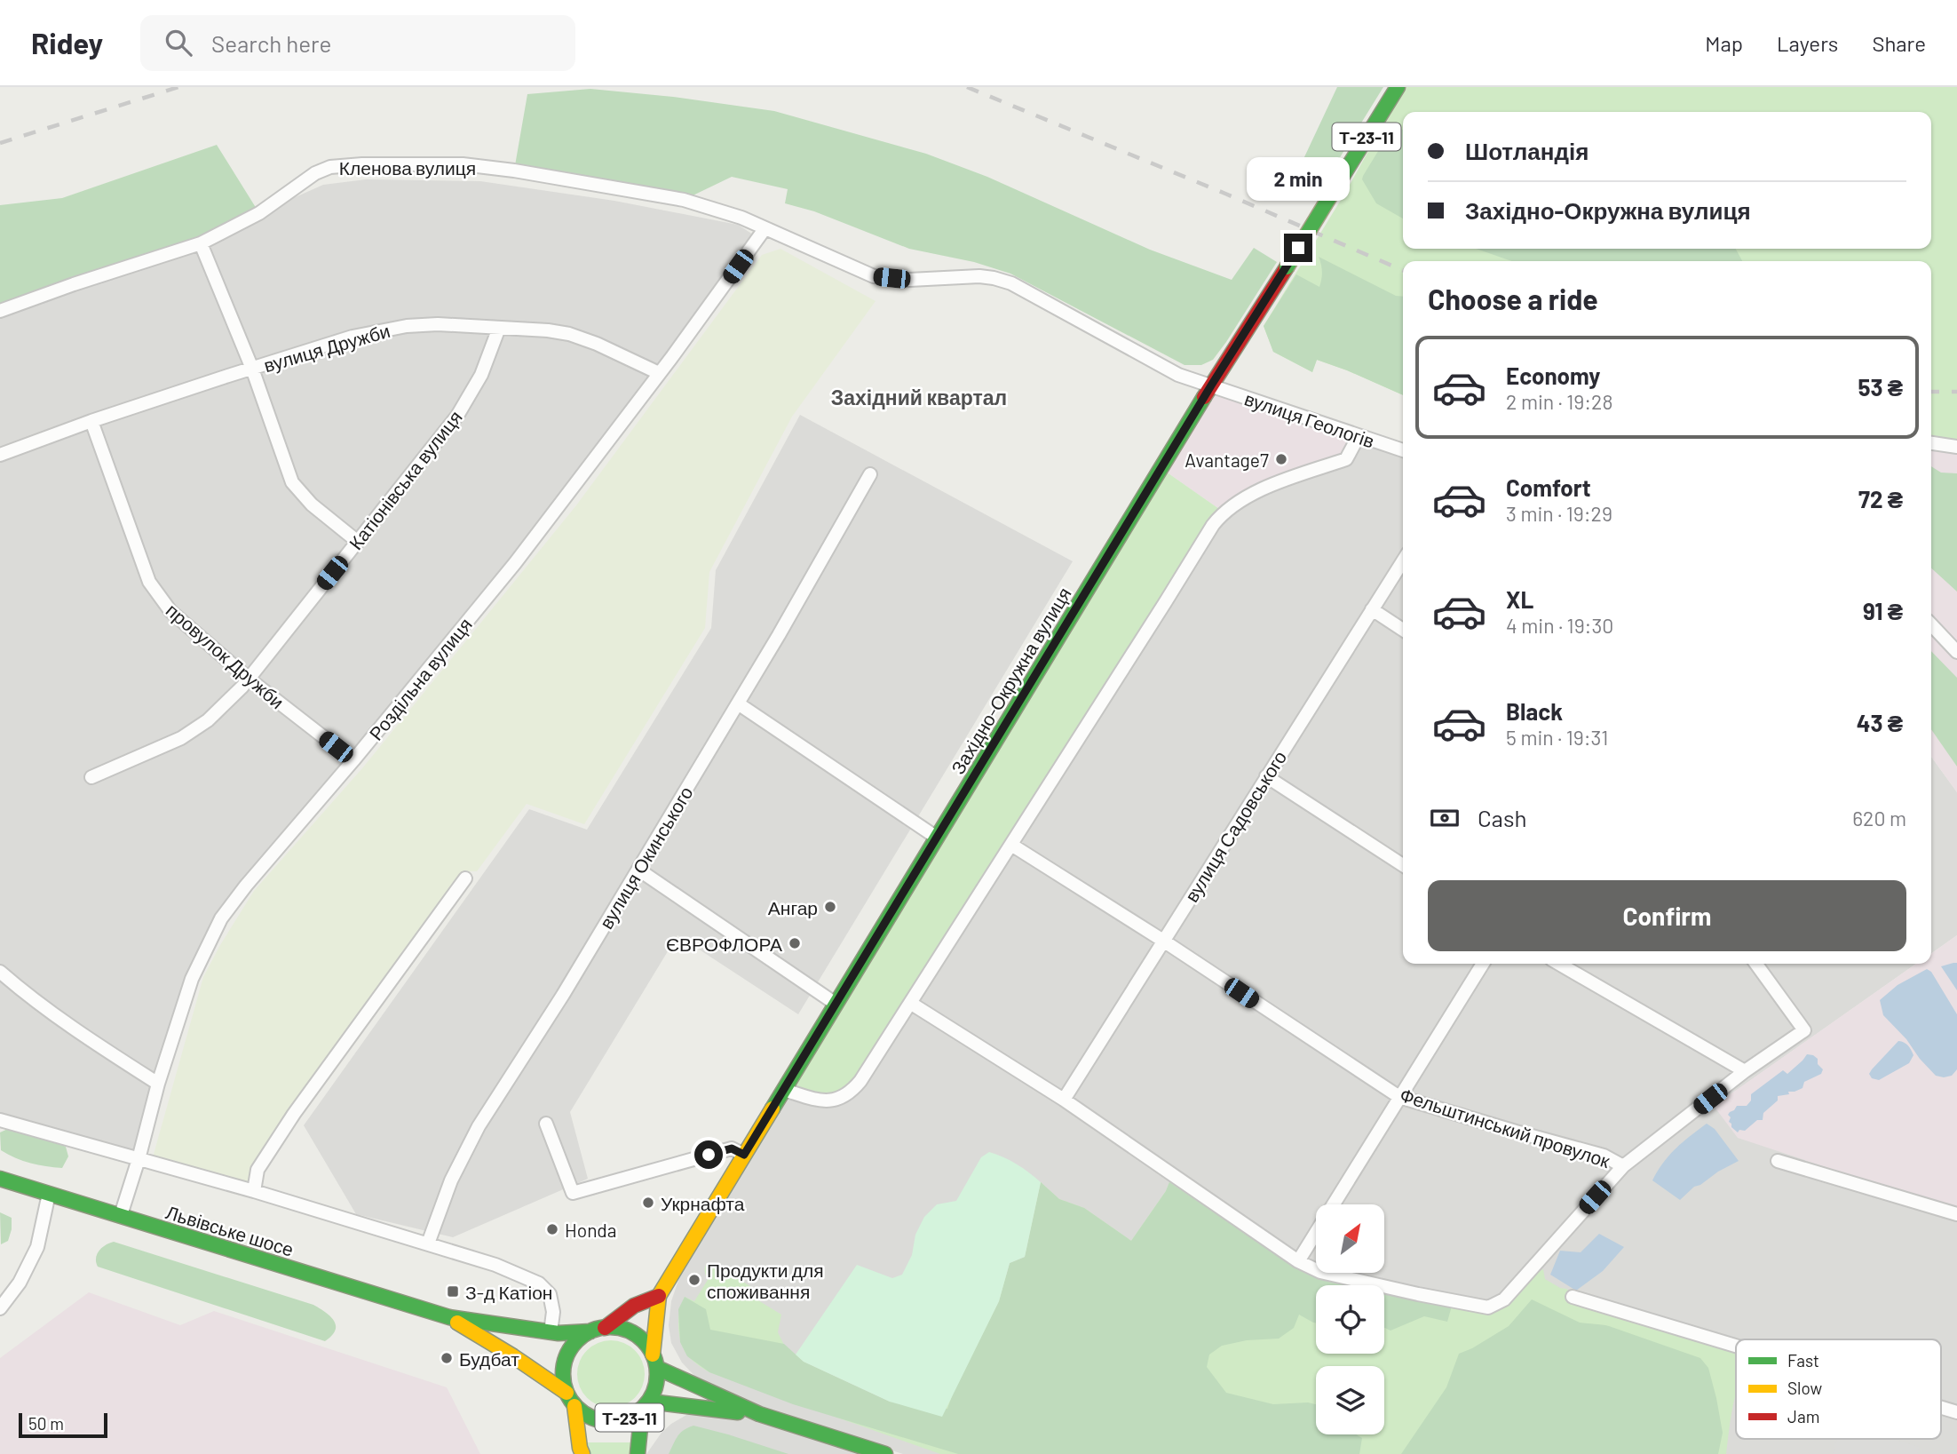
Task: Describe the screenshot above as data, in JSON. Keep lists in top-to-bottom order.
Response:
{
  "streets": {
    "main road": ["Т-23-11", "Західно-Окружна вулиця", "Львівське шосе"],
    "street": [
      "Кленова вулиця",
      "вулиця Дружби",
      "вулиця Геологів",
      "Катіонівська вулиця",
      "провулок Дружби",
      "Роздільна вулиця",
      "вулиця Садовського",
      "вулиця Окинського",
      "Фельштинський провулок"
    ]
  },
  "crossings": [
    ["Т-23-11", "Західно-Окружна вулиця"],
    ["Т-23-11", "Львівське шосе"],
    ["Кленова вулиця", "вулиця Геологів"],
    ["Кленова вулиця", "Роздільна вулиця"],
    ["Кленова вулиця", "Західно-Окружна вулиця"],
    ["вулиця Дружби", "Катіонівська вулиця"],
    ["вулиця Дружби", "провулок Дружби"],
    ["вулиця Дружби", "Роздільна вулиця"],
    ["вулиця Геологів", "Західно-Окружна вулиця"],
    ["Катіонівська вулиця", "провулок Дружби"],
    ["провулок Дружби", "Роздільна вулиця"],
    ["Роздільна вулиця", "Львівське шосе"],
    ["Західно-Окружна вулиця", "Львівське шосе"],
    ["вулиця Садовського", "Фельштинський провулок"]
  ],
  "districts": ["Західний квартал"],
  "places": {
    "other": [
      "Avantage7",
      "Ангар",
      "ЄВРОФЛОРА",
      "Укрнафта",
      "Honda",
      "Продукти для споживання",
      "Будбат"
    ],
    "transit": ["З-д Катіон"]
  },
  "legend": ["Fast", "Slow", "Jam"],
  "scale_bar": "50 m",
  "north": "top right",
  "page": {
    "header": "Ridey",
    "search": "Search here",
    "nav": ["Map", "Layers", "Share"],
    "banner": ["Шотландія", "Західно-Окружна вулиця"],
    "bubble": "2 min",
    "heading": "Choose a ride",
    "list": [
      {
        "name": "Economy",
        "note": "2 min · 19:28",
        "value": "53 ₴"
      },
      {
        "name": "Comfort",
        "note": "3 min · 19:29",
        "value": "72 ₴"
      },
      {
        "name": "XL",
        "note": "4 min · 19:30",
        "value": "91 ₴"
      },
      {
        "name": "Black",
        "note": "5 min · 19:31",
        "value": "43 ₴"
      }
    ],
    "pay": ["Cash", "620 m"],
    "buttons": "Confirm",
    "scale": "50 m"
  }
}
